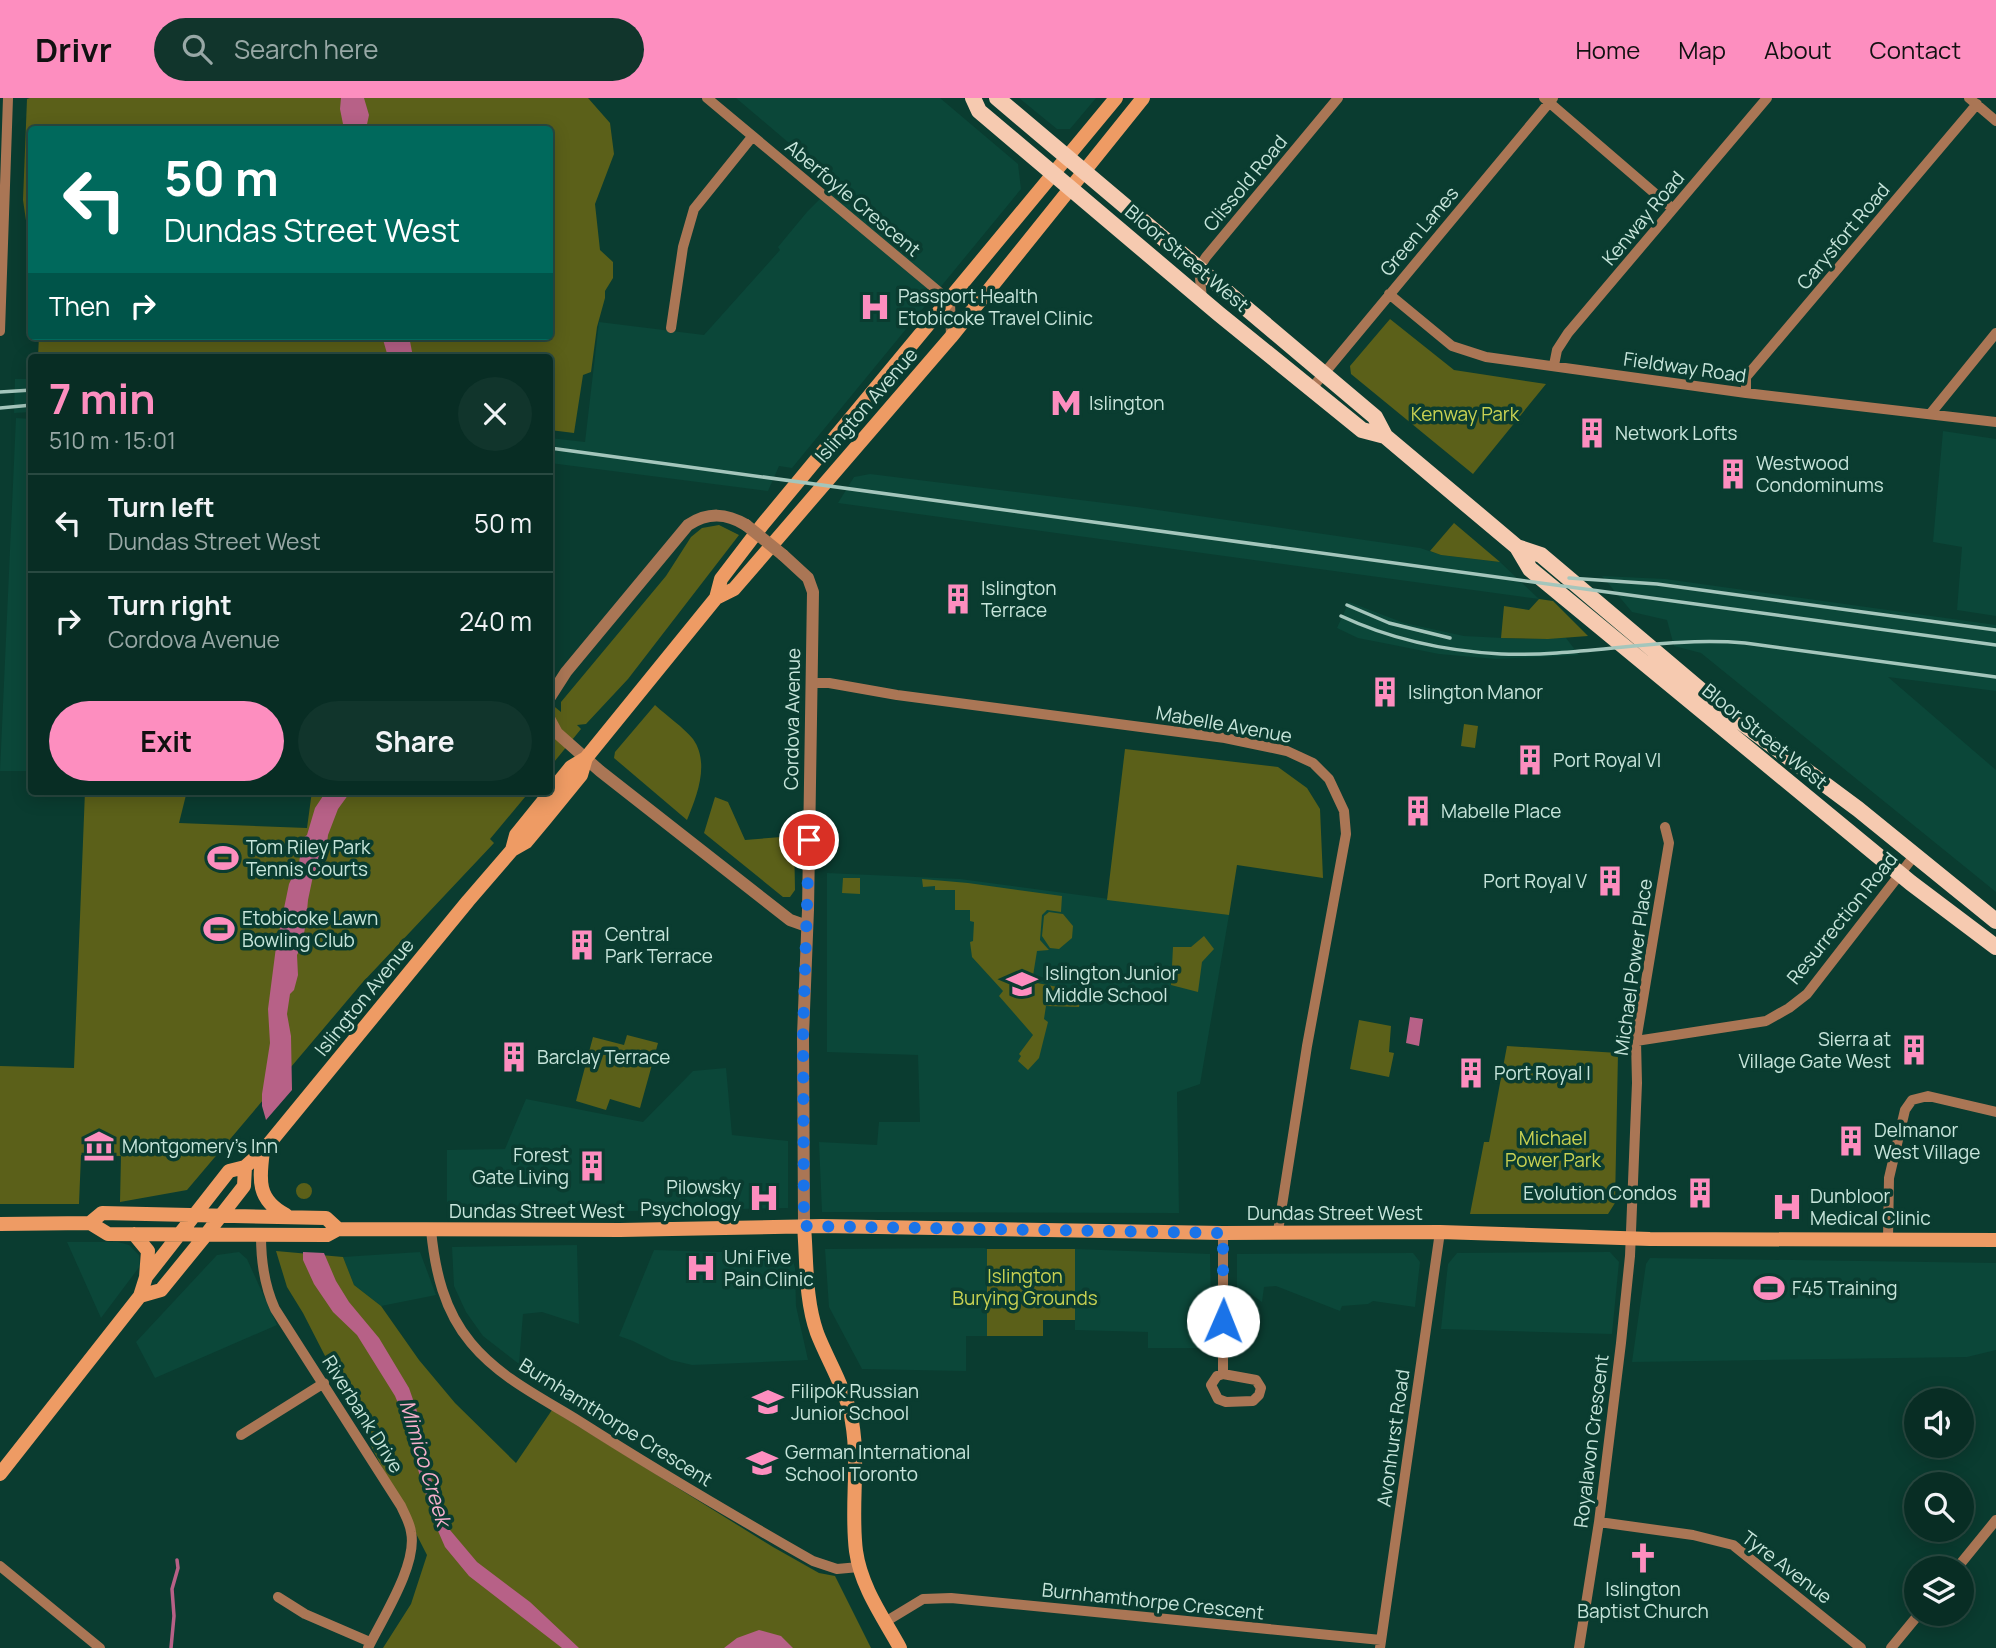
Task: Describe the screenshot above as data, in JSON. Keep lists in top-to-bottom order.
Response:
{
  "streets": {
    "main road": ["Bloor Street West", "Islington Avenue", "Dundas Street West"],
    "street": [
      "Clissold Road",
      "Aberfoyle Crescent",
      "Kenway Road",
      "Green Lanes",
      "Carysfort Road",
      "Fieldway Road",
      "Cordova Avenue",
      "Mabelle Avenue",
      "Resurrection Road",
      "Michael Power Place",
      "Riverbank Drive",
      "Burnhamthorpe Crescent",
      "Avonhurst Road",
      "Royalavon Crescent",
      "Tyre Avenue"
    ]
  },
  "crossings": [
    ["Clissold Road", "Bloor Street West"],
    ["Aberfoyle Crescent", "Islington Avenue"],
    ["Kenway Road", "Fieldway Road"],
    ["Green Lanes", "Bloor Street West"],
    ["Green Lanes", "Fieldway Road"],
    ["Carysfort Road", "Fieldway Road"],
    ["Bloor Street West", "Islington Avenue"],
    ["Bloor Street West", "Resurrection Road"],
    ["Islington Avenue", "Dundas Street West"],
    ["Cordova Avenue", "Mabelle Avenue"],
    ["Cordova Avenue", "Dundas Street West"],
    ["Mabelle Avenue", "Dundas Street West"],
    ["Resurrection Road", "Michael Power Place"],
    ["Michael Power Place", "Dundas Street West"],
    ["Michael Power Place", "Royalavon Crescent"],
    ["Dundas Street West", "Riverbank Drive"],
    ["Dundas Street West", "Burnhamthorpe Crescent"],
    ["Dundas Street West", "Avonhurst Road"],
    ["Dundas Street West", "Royalavon Crescent"],
    ["Burnhamthorpe Crescent", "Avonhurst Road"],
    ["Royalavon Crescent", "Tyre Avenue"]
  ],
  "water": ["Mimico Creek"],
  "parks": ["Kenway Park", "Michael Power Park", "Islington Burying Grounds"],
  "places": {
    "hospital": [
      "Passport Health Etobicoke Travel Clinic",
      "Pilowsky Psychology",
      "Dunbloor Medical Clinic",
      "Uni Five Pain Clinic"
    ],
    "metro station": ["Islington"],
    "building": [
      "Network Lofts",
      "Westwood Condominums",
      "Islington Terrace",
      "Islington Manor",
      "Port Royal VI",
      "Mabelle Place",
      "Port Royal V",
      "Central Park Terrace",
      "Sierra at Village Gate West",
      "Barclay Terrace",
      "Port Royal I",
      "Delmanor West Village",
      "Forest Gate Living",
      "Evolution Condos"
    ],
    "sports": ["Tom Riley Park Tennis Courts", "Etobicoke Lawn Bowling Club", "F45 Training"],
    "school or university": ["Islington Junior Middle School", "Filipok Russian Junior School", "German International School Toronto"],
    "museum": ["Montgomery's Inn"],
    "church": ["Islington Baptist Church"]
  },
  "page": {
    "header": "Drivr",
    "search": "Search here",
    "nav": [
      "Home",
      "Map",
      "About",
      "Contact"
    ],
    "turn": ["50 m", "Dundas Street West"],
    "then": "Then",
    "heading": ["7 min", "510 m · 15:01"],
    "list": [
      {
        "name": "Turn left",
        "note": "Dundas Street West",
        "value": "50 m"
      },
      {
        "name": "Turn right",
        "note": "Cordova Avenue",
        "value": "240 m"
      }
    ],
    "buttons": ["Exit", "Share"]
  }
}
